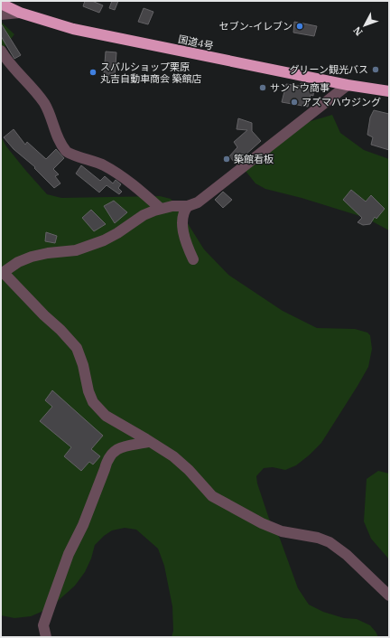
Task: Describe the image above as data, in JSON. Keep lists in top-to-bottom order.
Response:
{
  "streets": {
    "highway": ["国道4号"]
  },
  "places": [
    "セブン-イレブン",
    "グリーン観光バス",
    "スバルショップ栗原 丸吉自動車商会 築館店",
    "サントウ商事",
    "アズマハウジング",
    "築館看板"
  ],
  "north": "bottom left"
}
